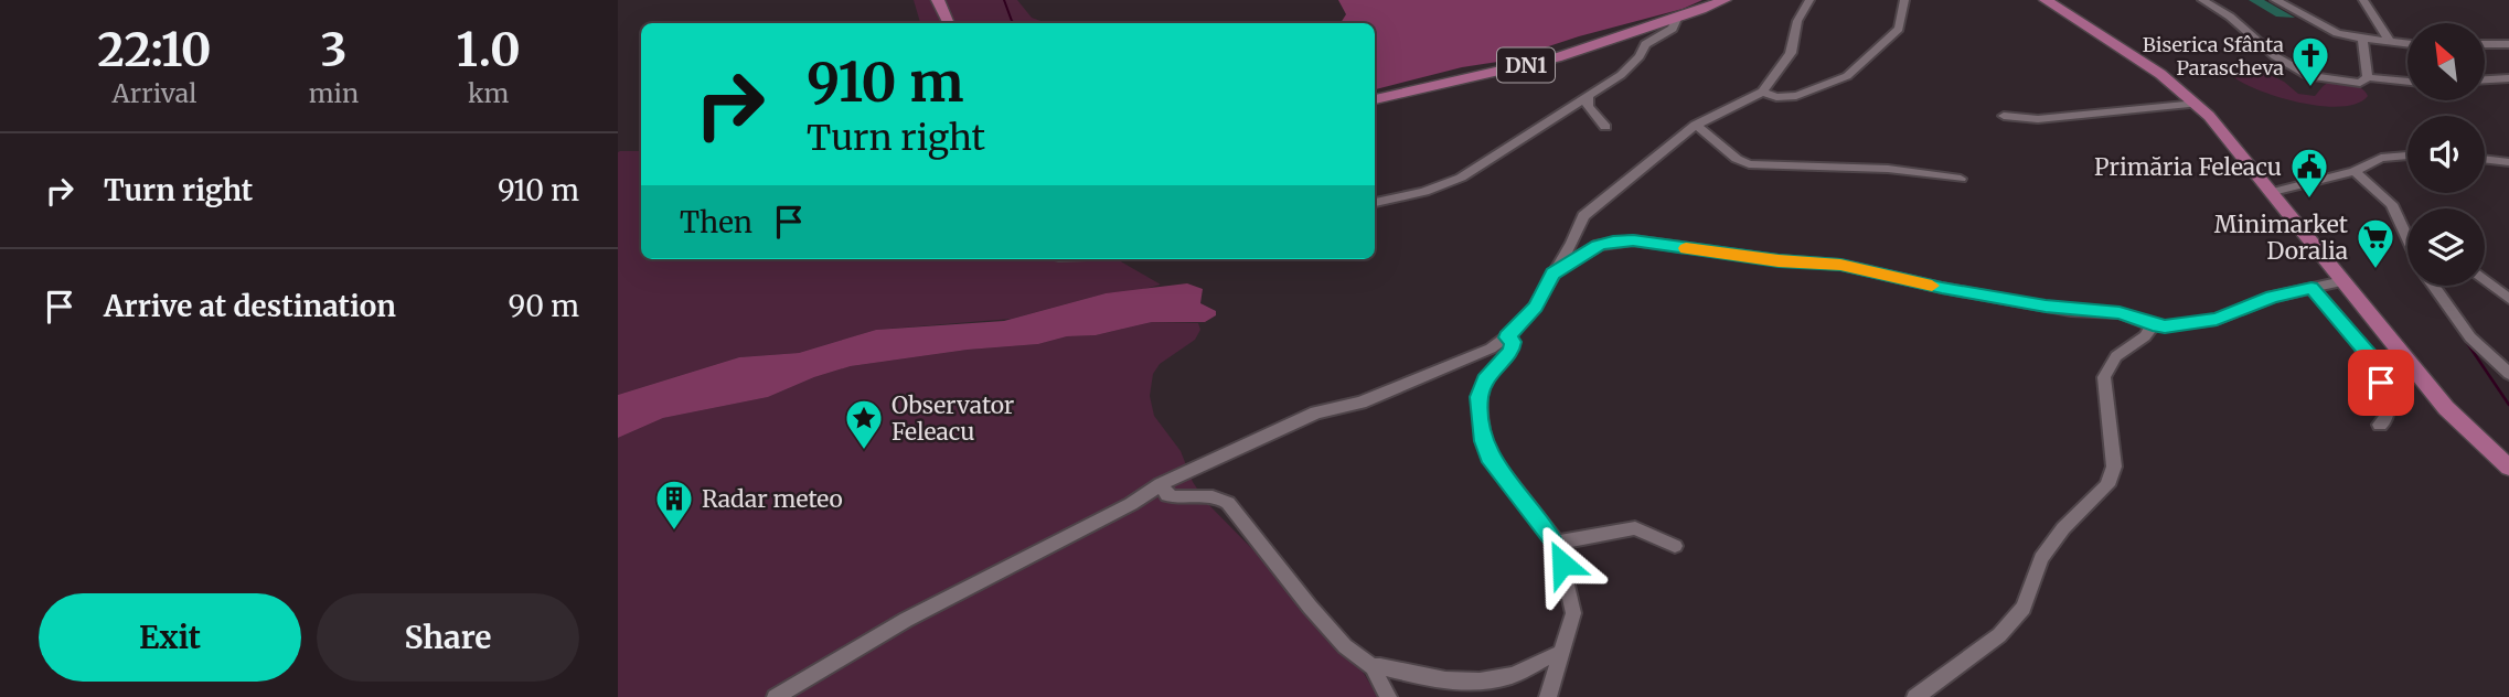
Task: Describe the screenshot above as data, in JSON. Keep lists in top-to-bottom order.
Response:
{
  "streets": {
    "main road": ["DN1"]
  },
  "places": {
    "church": ["Biserica Sfânta Parascheva"],
    "public building": ["Primăria Feleacu"],
    "supermarket": ["Minimarket Doralia"],
    "place": ["Observator Feleacu"],
    "building": ["Radar meteo"]
  },
  "north": "top left",
  "page": {
    "eta": [
      "22:10",
      "Arrival",
      "3",
      "min",
      "1.0",
      "km"
    ],
    "turn": ["910 m", "Turn right"],
    "list": [
      {
        "name": "Turn right",
        "value": "910 m"
      },
      {
        "name": "Arrive at destination",
        "value": "90 m"
      }
    ],
    "then": "Then",
    "buttons": ["Exit", "Share"]
  }
}
